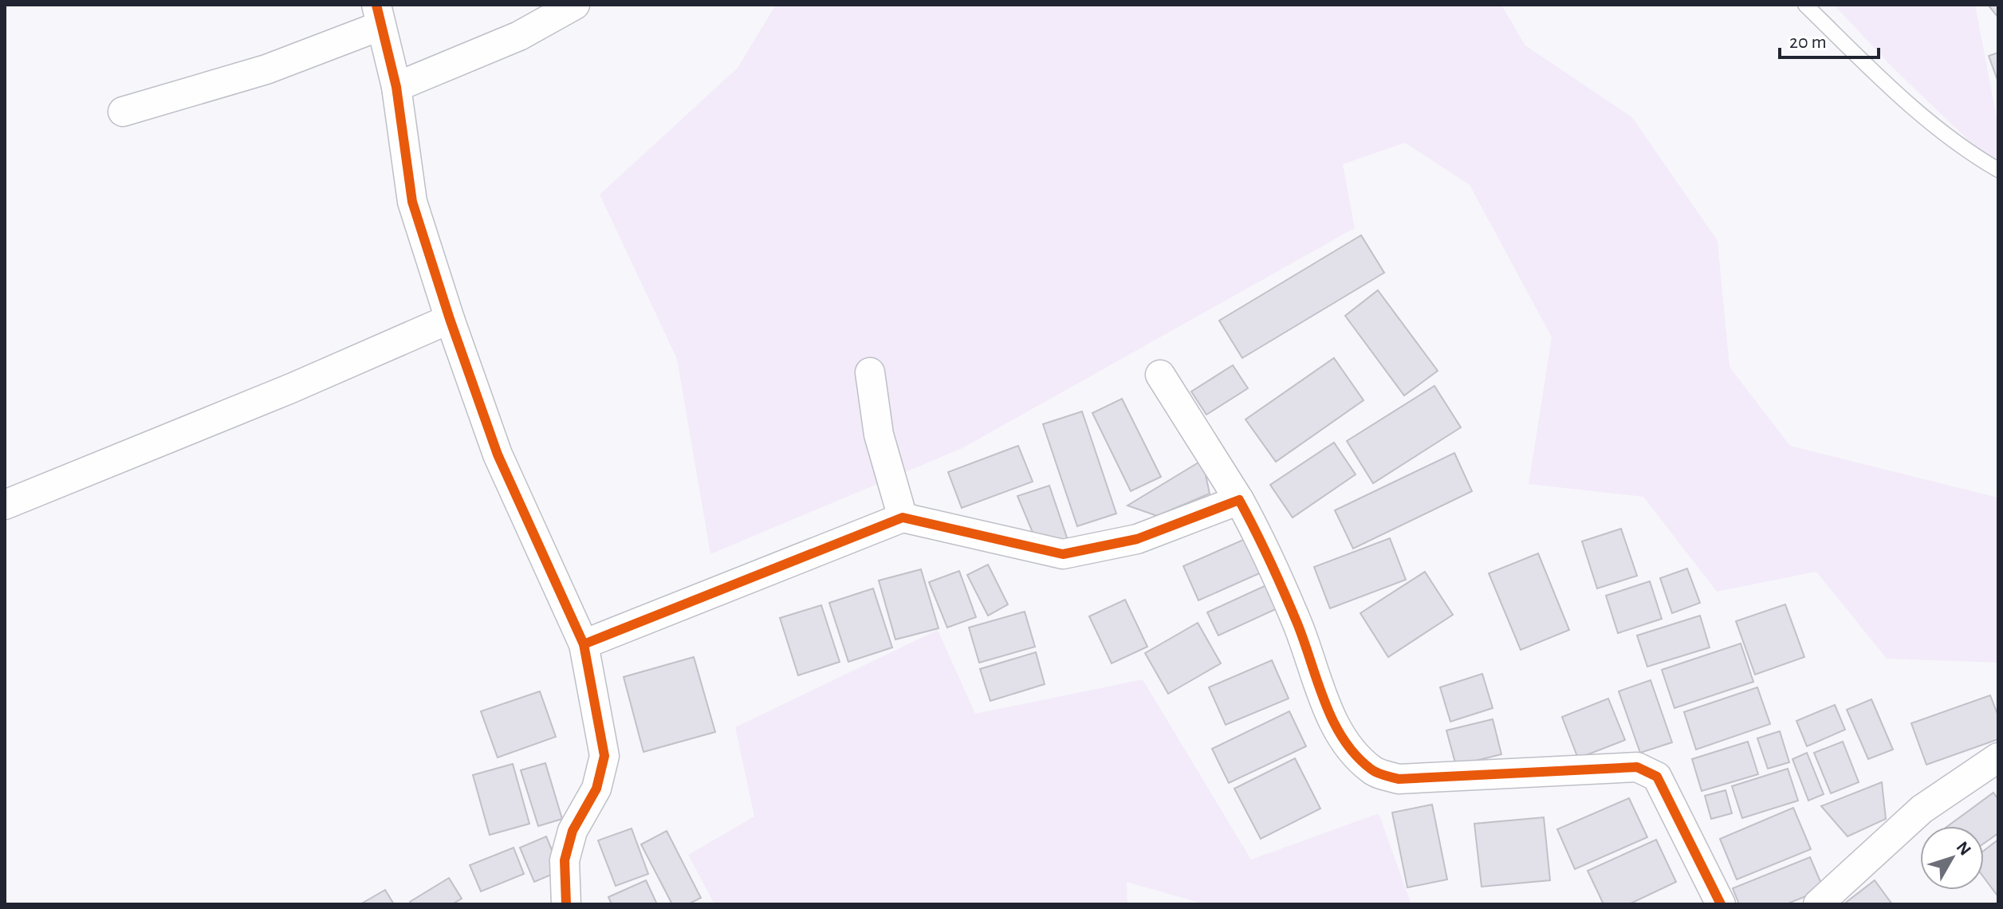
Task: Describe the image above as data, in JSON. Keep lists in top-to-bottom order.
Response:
{
  "scale_bar": "20 m",
  "north": "top right"
}
